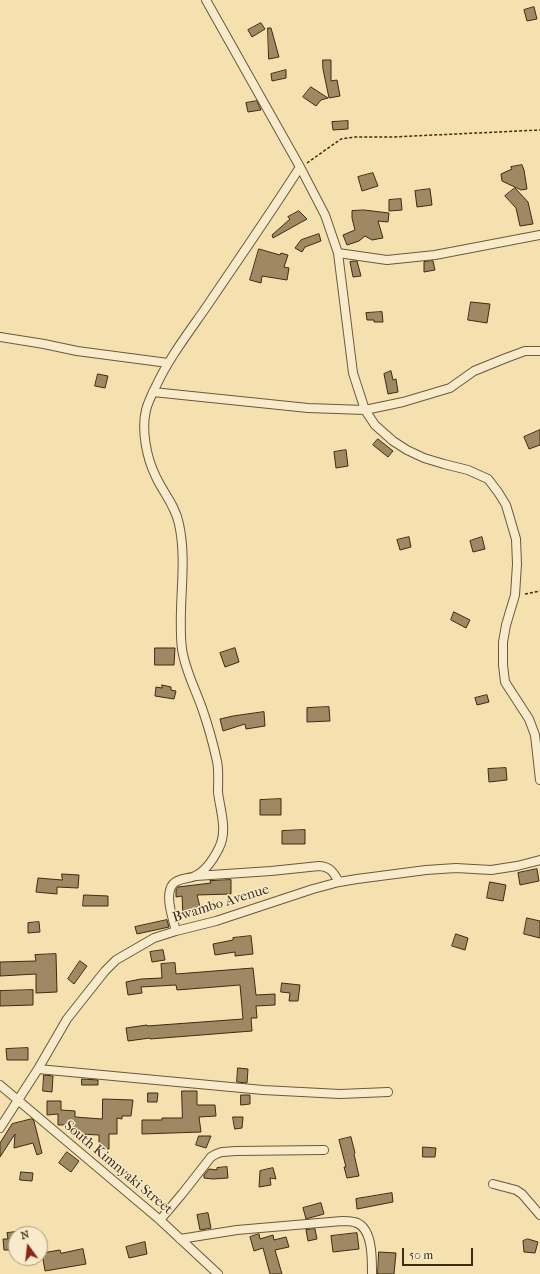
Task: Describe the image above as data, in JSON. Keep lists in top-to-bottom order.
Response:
{
  "streets": {
    "street": ["Bwambo Avenue", "South Kimnyaki Street"]
  },
  "crossings": [
    ["Bwambo Avenue", "South Kimnyaki Street"]
  ],
  "scale_bar": "50 m",
  "north": "top"
}
